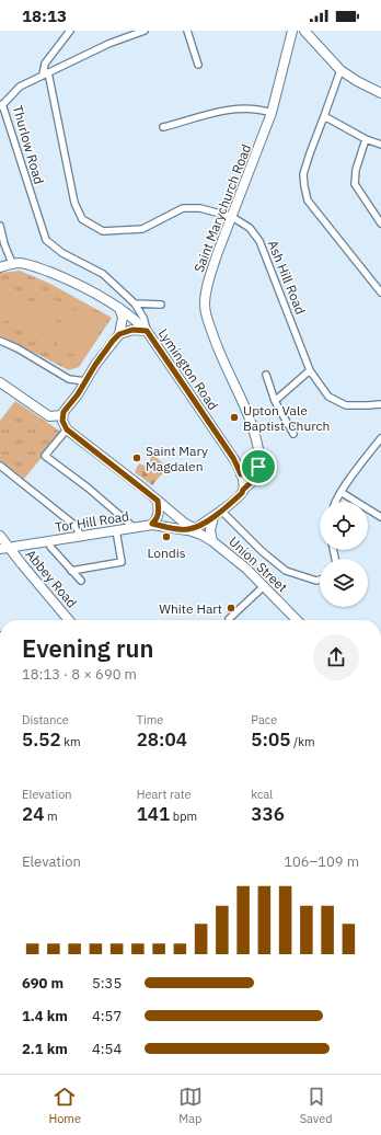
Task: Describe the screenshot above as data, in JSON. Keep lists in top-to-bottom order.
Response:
{
  "streets": {
    "street": [
      "Thurlow Road",
      "Saint Marychurch Road",
      "Ash Hill Road",
      "Lymington Road",
      "Tor Hill Road",
      "Union Street",
      "Abbey Road"
    ]
  },
  "crossings": [
    ["Thurlow Road", "Ash Hill Road"],
    ["Thurlow Road", "Lymington Road"],
    ["Saint Marychurch Road", "Ash Hill Road"],
    ["Tor Hill Road", "Abbey Road"]
  ],
  "places": [
    "Upton Vale Baptist Church",
    "Saint Mary Magdalen",
    "Londis",
    "White Hart"
  ],
  "page": {
    "status": "18:13",
    "heading": ["Evening run", "18:13 · 8 × 690 m"],
    "stats": [
      ["Distance", "5.52 km"],
      ["Time", "28:04"],
      ["Pace", "5:05 /km"],
      ["Elevation", "24 m"],
      ["Heart rate", "141 bpm"],
      ["kcal", "336"]
    ],
    "chart": ["Elevation", "106–109 m"],
    "list": [
      {
        "name": "690 m",
        "note": "5:35"
      },
      {
        "name": "1.4 km",
        "note": "4:57"
      },
      {
        "name": "2.1 km",
        "note": "4:54"
      }
    ],
    "tabs": ["Home", "Map", "Saved"]
  }
}
